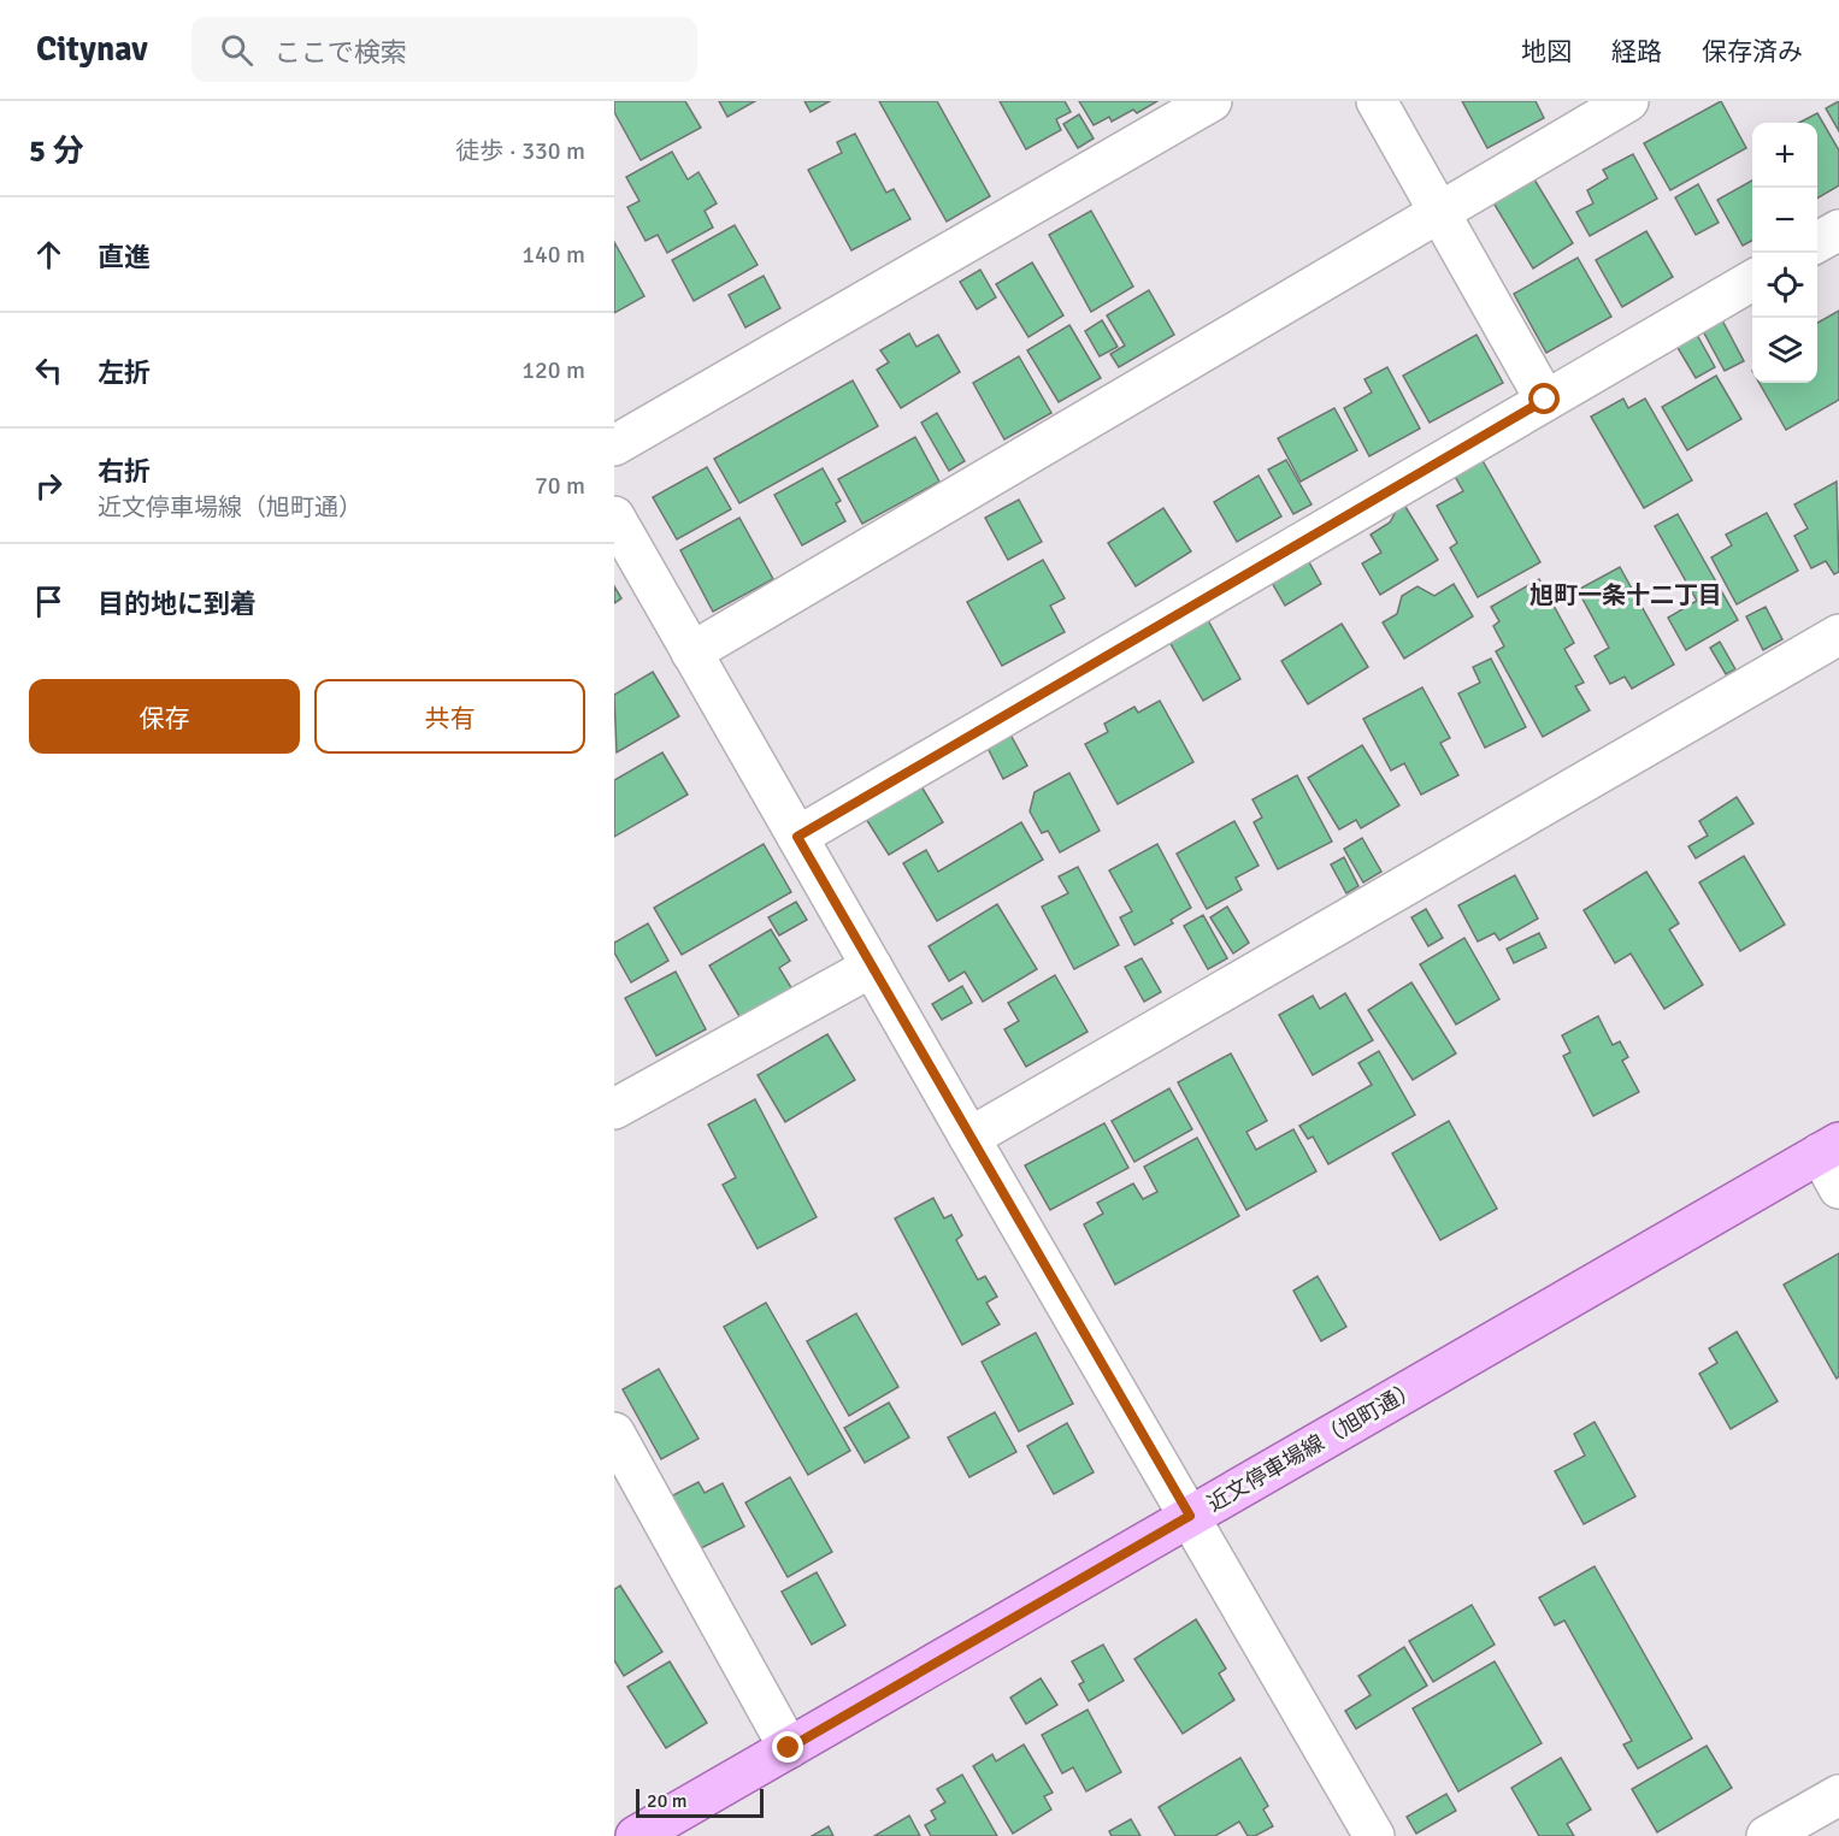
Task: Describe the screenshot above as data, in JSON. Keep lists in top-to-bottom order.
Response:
{
  "streets": {
    "main road": ["近文停車場線（旭町通）"]
  },
  "districts": ["旭町一条十二丁目"],
  "scale_bar": "20 m",
  "page": {
    "header": "Citynav",
    "search": "ここで検索",
    "nav": ["地図", "経路", "保存済み"],
    "heading": ["5 分", "徒歩 · 330 m"],
    "map_buttons": ["+", "−"],
    "list": [
      ["直進", "140 m"],
      ["左折", "120 m"],
      ["右折", "近文停車場線（旭町通）", "70 m"],
      "目的地に到着"
    ],
    "buttons": ["保存", "共有"],
    "scale": "20 m"
  }
}
